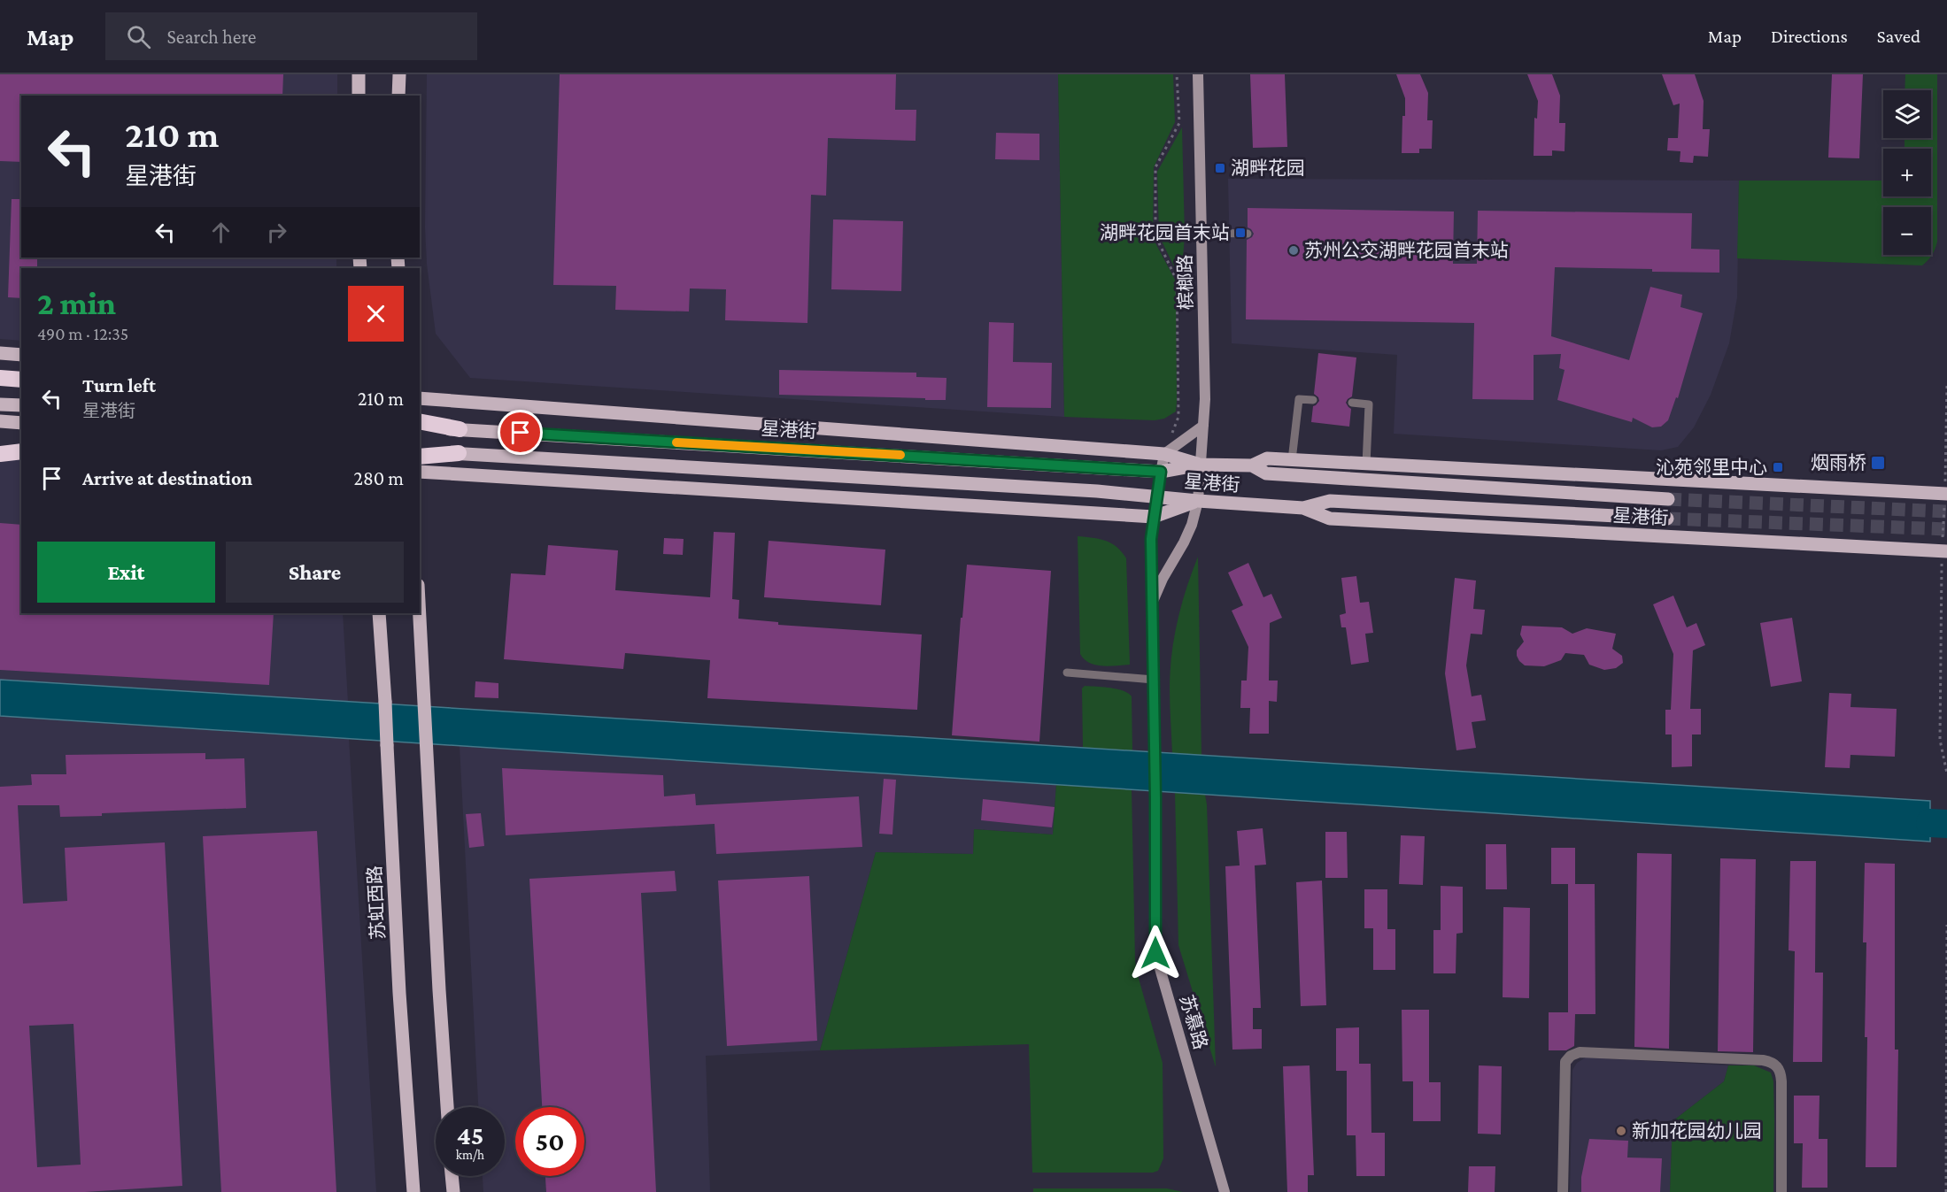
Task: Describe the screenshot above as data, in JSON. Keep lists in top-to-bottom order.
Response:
{
  "streets": {
    "main road": [
      "槟榔路",
      "星港街",
      "苏虹西路",
      "苏慕路"
    ]
  },
  "crossings": [
    ["槟榔路", "苏慕路"],
    ["星港街", "苏慕路"]
  ],
  "places": {
    "transit": [
      "湖畔花园",
      "湖畔花园首末站",
      "烟雨桥",
      "沁苑邻里中心"
    ],
    "other": ["苏州公交湖畔花园首末站", "新加花园幼儿园"]
  },
  "page": {
    "header": "Map",
    "search": "Search here",
    "nav": ["Map", "Directions", "Saved"],
    "map_buttons": ["+", "−"],
    "turn": ["210 m", "星港街"],
    "heading": ["2 min", "490 m · 12:35"],
    "list": [
      {
        "name": "Turn left",
        "note": "星港街",
        "value": "210 m"
      },
      {
        "name": "Arrive at destination",
        "value": "280 m"
      }
    ],
    "buttons": ["Exit", "Share"],
    "speed": "45 km/h",
    "limit": "50"
  }
}
